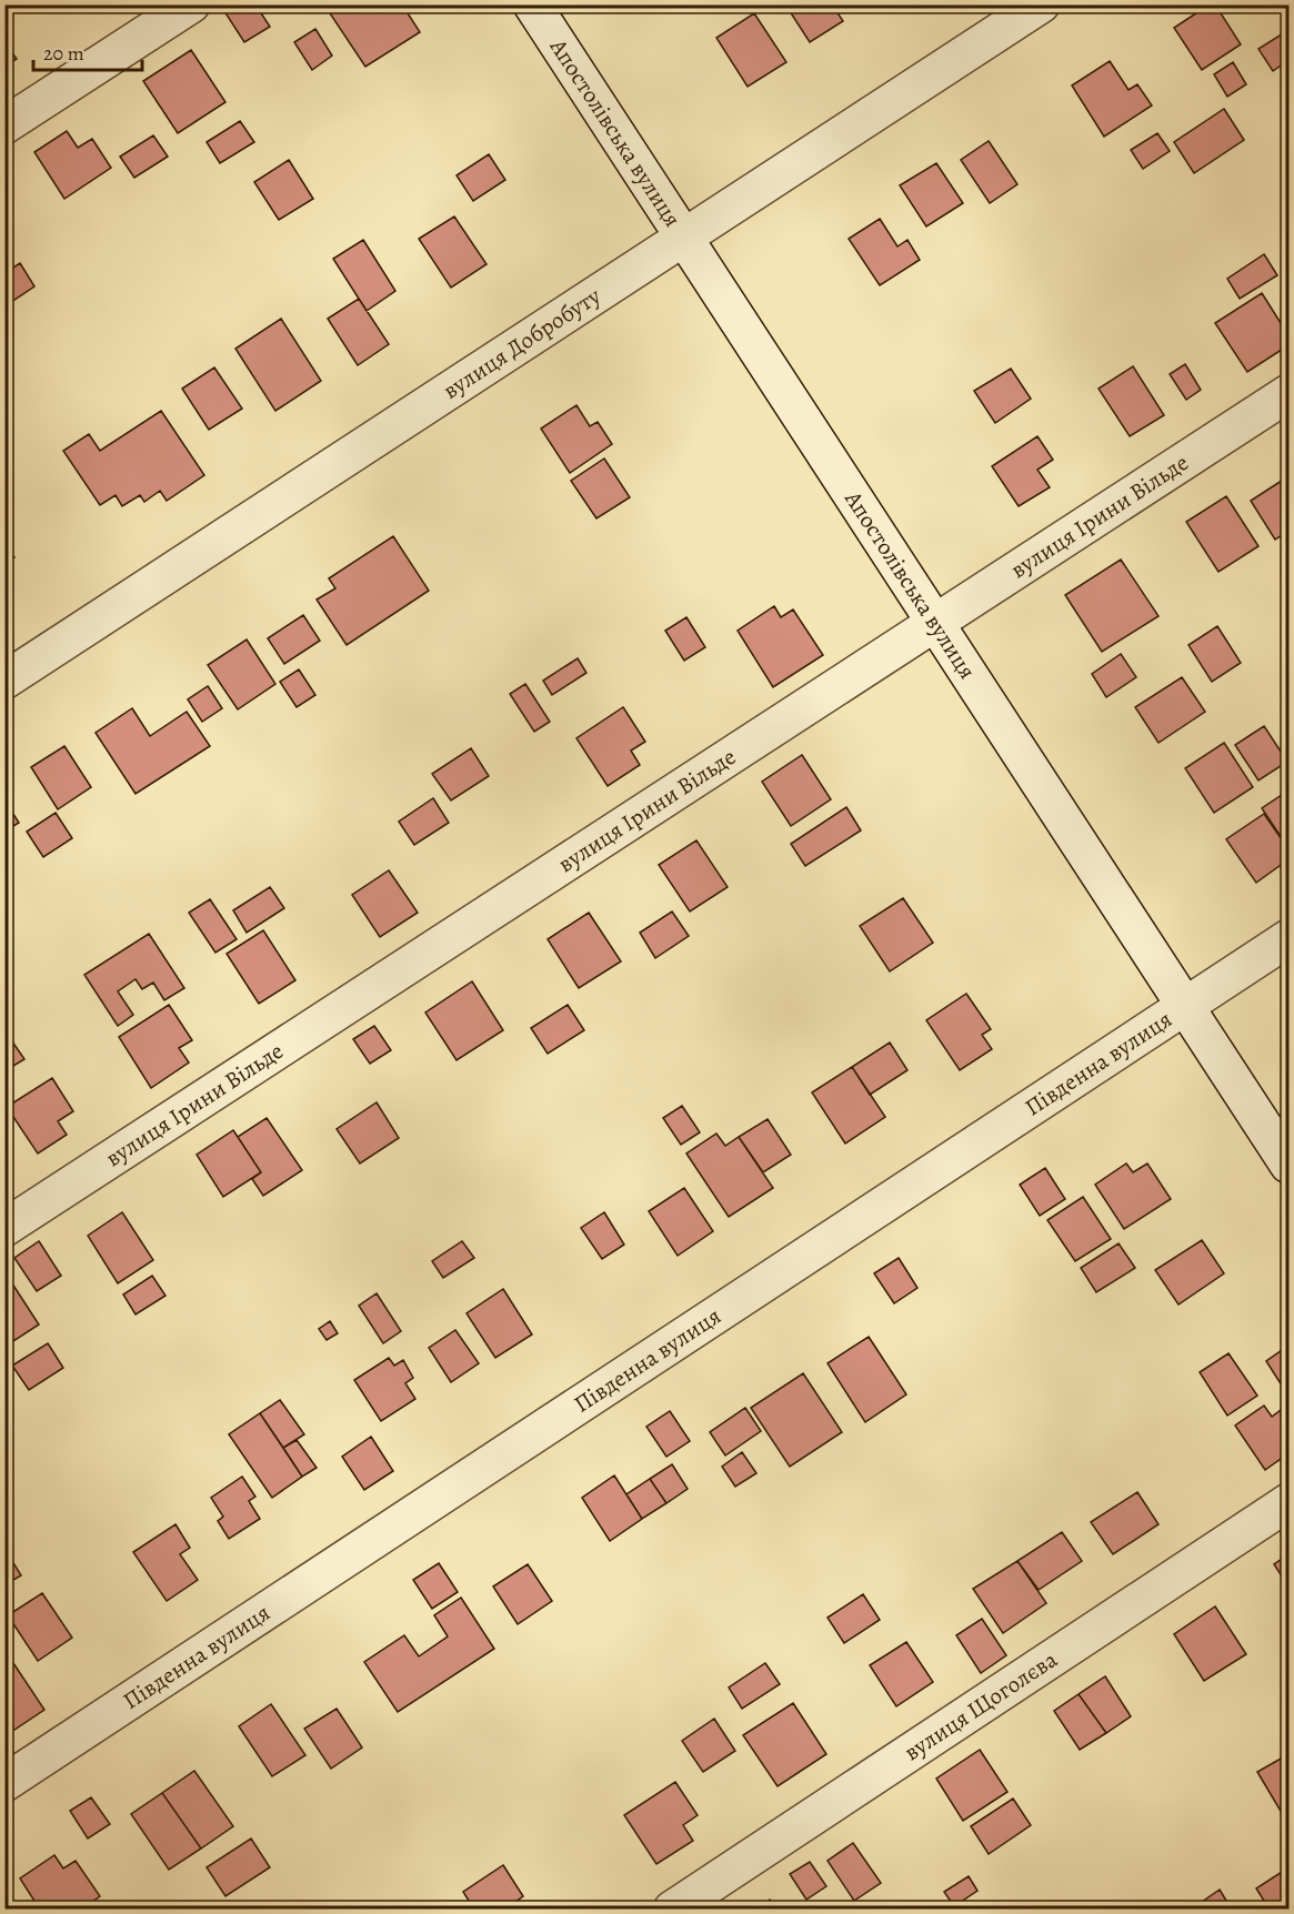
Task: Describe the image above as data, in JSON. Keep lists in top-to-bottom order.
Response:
{
  "streets": {
    "street": [
      "Апостолівська вулиця",
      "вулиця Добробуту",
      "вулиця Ірини Вільде",
      "Південна вулиця",
      "вулиця Щоголєва"
    ]
  },
  "crossings": [
    ["Апостолівська вулиця", "вулиця Добробуту"],
    ["Апостолівська вулиця", "вулиця Ірини Вільде"],
    ["Апостолівська вулиця", "Південна вулиця"]
  ],
  "scale_bar": "20 m"
}
